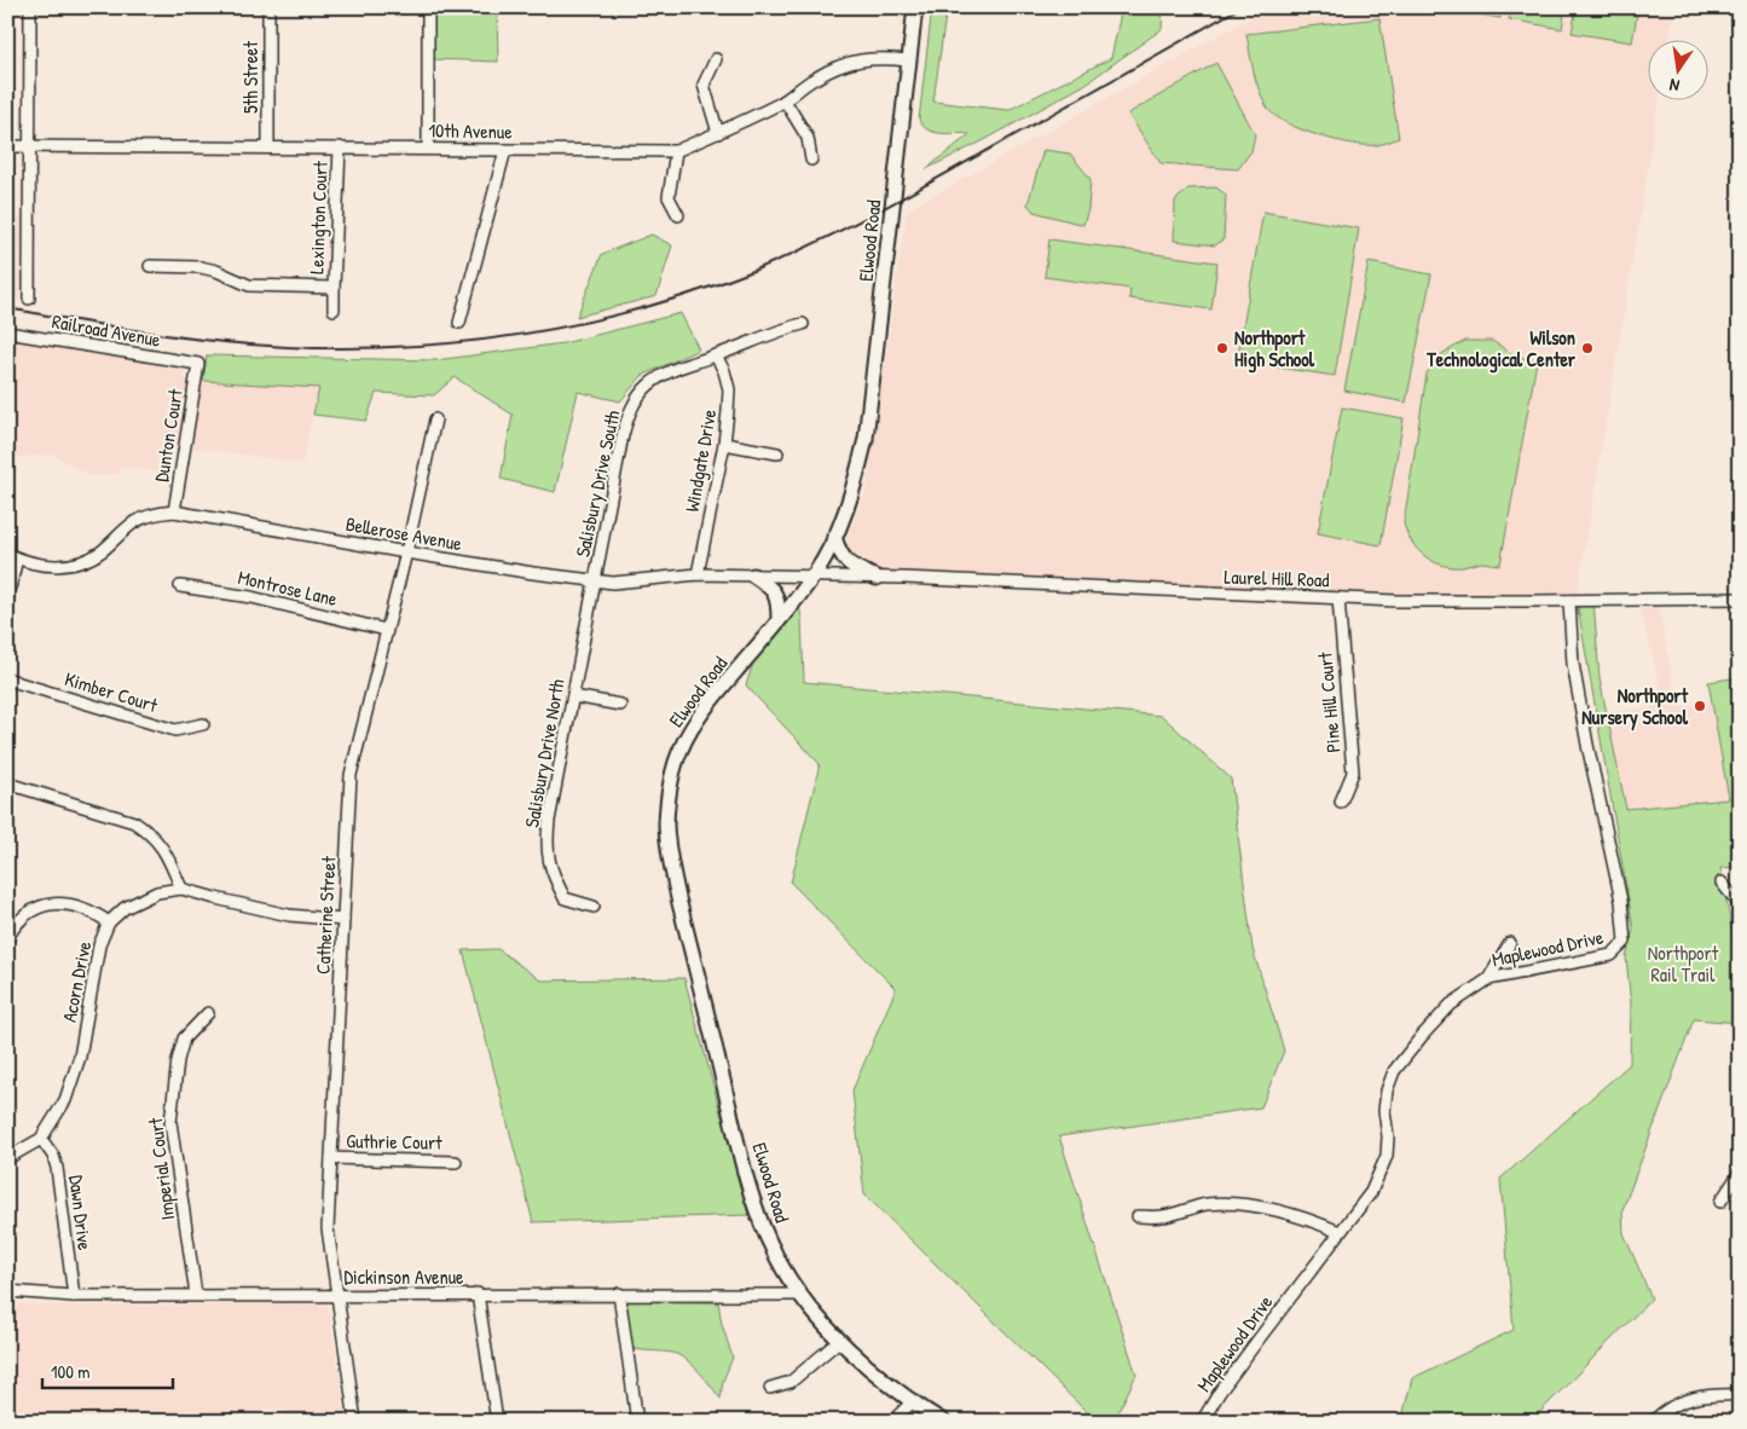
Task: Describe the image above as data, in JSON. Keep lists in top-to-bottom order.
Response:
{
  "streets": {
    "main road": ["Elwood Road"],
    "street": [
      "5th Street",
      "10th Avenue",
      "Lexington Court",
      "Railroad Avenue",
      "Dunton Court",
      "Windgate Drive",
      "Salisbury Drive South",
      "Bellerose Avenue",
      "Laurel Hill Road",
      "Montrose Lane",
      "Kimber Court",
      "Pine Hill Court",
      "Salisbury Drive North",
      "Catherine Street",
      "Maplewood Drive",
      "Acorn Drive",
      "Guthrie Court",
      "Imperial Court",
      "Dawn Drive",
      "Dickinson Avenue"
    ]
  },
  "crossings": [
    ["5th Street", "10th Avenue"],
    ["10th Avenue", "Lexington Court"],
    ["10th Avenue", "Elwood Road"],
    ["Elwood Road", "Bellerose Avenue"],
    ["Elwood Road", "Laurel Hill Road"],
    ["Elwood Road", "Dickinson Avenue"],
    ["Railroad Avenue", "Dunton Court"],
    ["Dunton Court", "Bellerose Avenue"],
    ["Windgate Drive", "Salisbury Drive South"],
    ["Windgate Drive", "Bellerose Avenue"],
    ["Salisbury Drive South", "Bellerose Avenue"],
    ["Salisbury Drive South", "Salisbury Drive North"],
    ["Bellerose Avenue", "Laurel Hill Road"],
    ["Bellerose Avenue", "Salisbury Drive North"],
    ["Bellerose Avenue", "Catherine Street"],
    ["Laurel Hill Road", "Pine Hill Court"],
    ["Laurel Hill Road", "Maplewood Drive"],
    ["Montrose Lane", "Catherine Street"],
    ["Catherine Street", "Acorn Drive"],
    ["Catherine Street", "Guthrie Court"],
    ["Catherine Street", "Dickinson Avenue"],
    ["Acorn Drive", "Dawn Drive"],
    ["Imperial Court", "Dickinson Avenue"],
    ["Dawn Drive", "Dickinson Avenue"]
  ],
  "parks": ["Northport Rail Trail"],
  "places": ["Northport High School", "Wilson Technological Center", "Northport Nursery School"],
  "scale_bar": "100 m",
  "north": "bottom"
}
